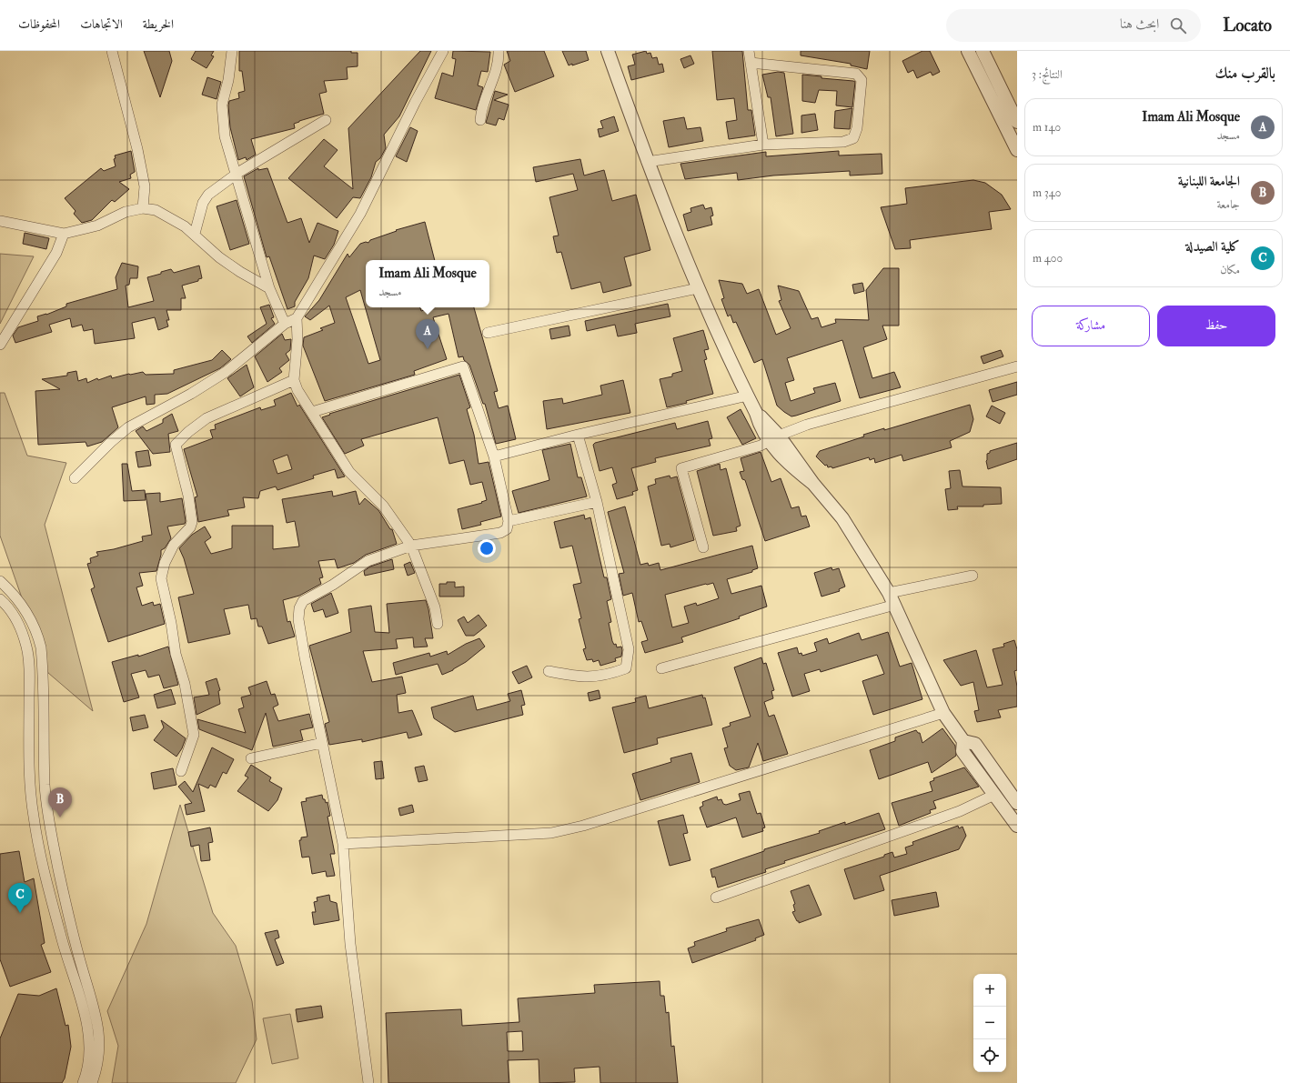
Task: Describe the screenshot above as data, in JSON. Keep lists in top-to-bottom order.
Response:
{
  "page": {
    "header": "Locato",
    "search": "ابحث هنا",
    "nav": ["الخريطة", "الاتجاهات", "المحفوظات"],
    "heading": ["بالقرب منك", "النتائج: 3"],
    "list": [
      {
        "mark": "A",
        "name": "Imam Ali Mosque",
        "note": "مسجد",
        "value": "140 m"
      },
      {
        "mark": "B",
        "name": "الجامعة اللبنانية",
        "note": "جامعة",
        "value": "340 m"
      },
      {
        "mark": "C",
        "name": "كلية الصيدلة",
        "note": "مكان",
        "value": "400 m"
      }
    ],
    "popup": ["Imam Ali Mosque", "مسجد"],
    "buttons": ["حفظ", "مشاركة"],
    "pins": ["A", "B", "C"],
    "map_buttons": ["+", "−"]
  }
}
